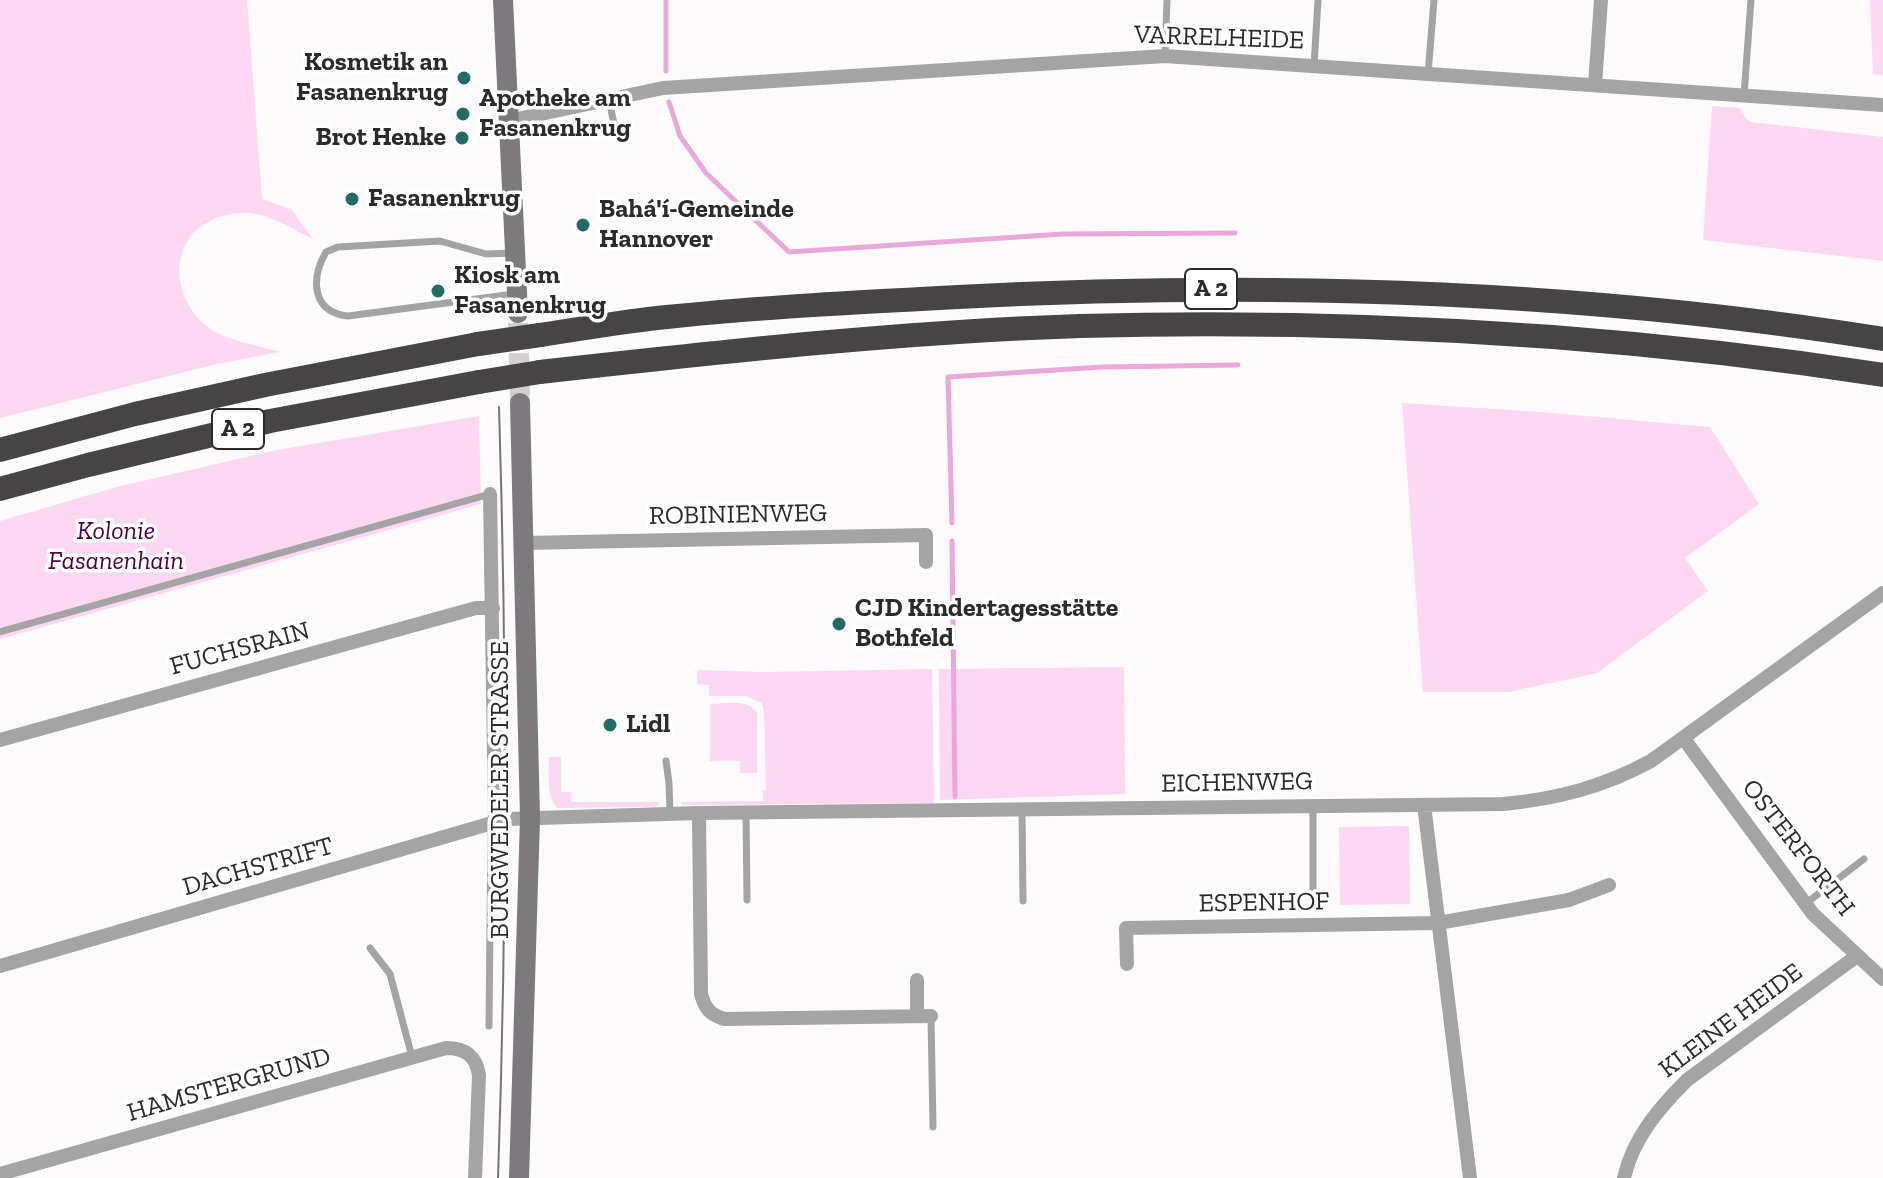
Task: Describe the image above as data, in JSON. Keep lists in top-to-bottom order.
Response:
{
  "streets": {
    "highway": ["A 2"],
    "main road": ["BURGWEDELER STRASSE"],
    "street": [
      "VARRELHEIDE",
      "ROBINIENWEG",
      "FUCHSRAIN",
      "EICHENWEG",
      "OSTERFORTH",
      "DACHSTRIFT",
      "ESPENHOF",
      "KLEINE HEIDE",
      "HAMSTERGRUND"
    ]
  },
  "crossings": [
    ["ROBINIENWEG", "BURGWEDELER STRASSE"],
    ["FUCHSRAIN", "BURGWEDELER STRASSE"],
    ["EICHENWEG", "BURGWEDELER STRASSE"],
    ["EICHENWEG", "OSTERFORTH"],
    ["EICHENWEG", "DACHSTRIFT"],
    ["BURGWEDELER STRASSE", "DACHSTRIFT"],
    ["OSTERFORTH", "KLEINE HEIDE"]
  ],
  "parks": ["Kolonie Fasanenhain"],
  "places": [
    "Kosmetik an Fasanenkrug",
    "Apotheke am Fasanenkrug",
    "Brot Henke",
    "Fasanenkrug",
    "Bahá'í-Gemeinde Hannover",
    "Kiosk am Fasanenkrug",
    "CJD Kindertagesstätte Bothfeld",
    "Lidl"
  ]
}
